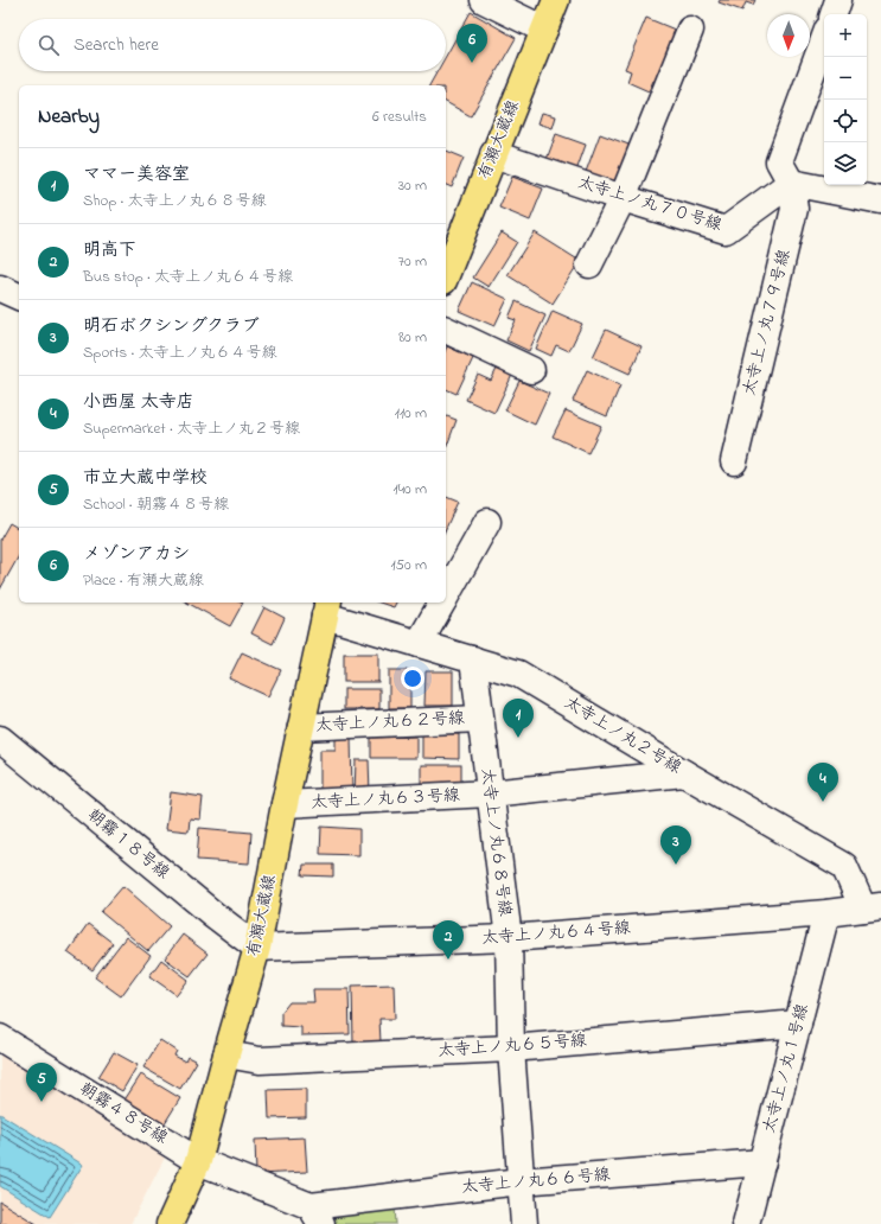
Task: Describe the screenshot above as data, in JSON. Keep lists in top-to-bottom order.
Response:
{
  "streets": {
    "main road": ["有瀬大蔵線"],
    "street": [
      "太寺上ノ丸７０号線",
      "太寺上ノ丸７９号線",
      "太寺上ノ丸６２号線",
      "太寺上ノ丸２号線",
      "太寺上ノ丸６３号線",
      "太寺上ノ丸６８号線",
      "朝霧１８号線",
      "太寺上ノ丸６４号線",
      "太寺上ノ丸６５号線",
      "太寺上ノ丸１号線",
      "朝霧４８号線",
      "太寺上ノ丸６６号線"
    ]
  },
  "crossings": [
    ["有瀬大蔵線", "太寺上ノ丸７０号線"],
    ["有瀬大蔵線", "太寺上ノ丸６２号線"],
    ["有瀬大蔵線", "太寺上ノ丸２号線"],
    ["有瀬大蔵線", "太寺上ノ丸６３号線"],
    ["有瀬大蔵線", "朝霧１８号線"],
    ["有瀬大蔵線", "太寺上ノ丸６４号線"],
    ["有瀬大蔵線", "太寺上ノ丸６５号線"],
    ["有瀬大蔵線", "朝霧４８号線"],
    ["太寺上ノ丸７０号線", "太寺上ノ丸７９号線"],
    ["太寺上ノ丸６２号線", "太寺上ノ丸６８号線"],
    ["太寺上ノ丸２号線", "太寺上ノ丸６３号線"],
    ["太寺上ノ丸２号線", "太寺上ノ丸６８号線"],
    ["太寺上ノ丸２号線", "太寺上ノ丸６４号線"],
    ["太寺上ノ丸６３号線", "太寺上ノ丸６８号線"],
    ["太寺上ノ丸６８号線", "太寺上ノ丸６４号線"],
    ["太寺上ノ丸６８号線", "太寺上ノ丸６５号線"],
    ["太寺上ノ丸６８号線", "太寺上ノ丸６６号線"],
    ["朝霧１８号線", "太寺上ノ丸６４号線"],
    ["太寺上ノ丸６４号線", "太寺上ノ丸１号線"],
    ["太寺上ノ丸６５号線", "太寺上ノ丸１号線"],
    ["太寺上ノ丸１号線", "太寺上ノ丸６６号線"],
    ["朝霧４８号線", "太寺上ノ丸６６号線"]
  ],
  "north": "bottom",
  "page": {
    "map_buttons": ["+", "−"],
    "search": "Search here",
    "pins": [
      "6",
      "1",
      "4",
      "3",
      "2",
      "5"
    ],
    "heading": ["Nearby", "6 results"],
    "list": [
      {
        "mark": "1",
        "name": "ママー美容室",
        "note": "Shop · 太寺上ノ丸６８号線",
        "value": "30 m"
      },
      {
        "mark": "2",
        "name": "明高下",
        "note": "Bus stop · 太寺上ノ丸６４号線",
        "value": "70 m"
      },
      {
        "mark": "3",
        "name": "明石ボクシングクラブ",
        "note": "Sports · 太寺上ノ丸６４号線",
        "value": "80 m"
      },
      {
        "mark": "4",
        "name": "小西屋 太寺店",
        "note": "Supermarket · 太寺上ノ丸２号線",
        "value": "110 m"
      },
      {
        "mark": "5",
        "name": "市立大蔵中学校",
        "note": "School · 朝霧４８号線",
        "value": "140 m"
      },
      {
        "mark": "6",
        "name": "メゾンアカシ",
        "note": "Place · 有瀬大蔵線",
        "value": "150 m"
      }
    ]
  }
}
